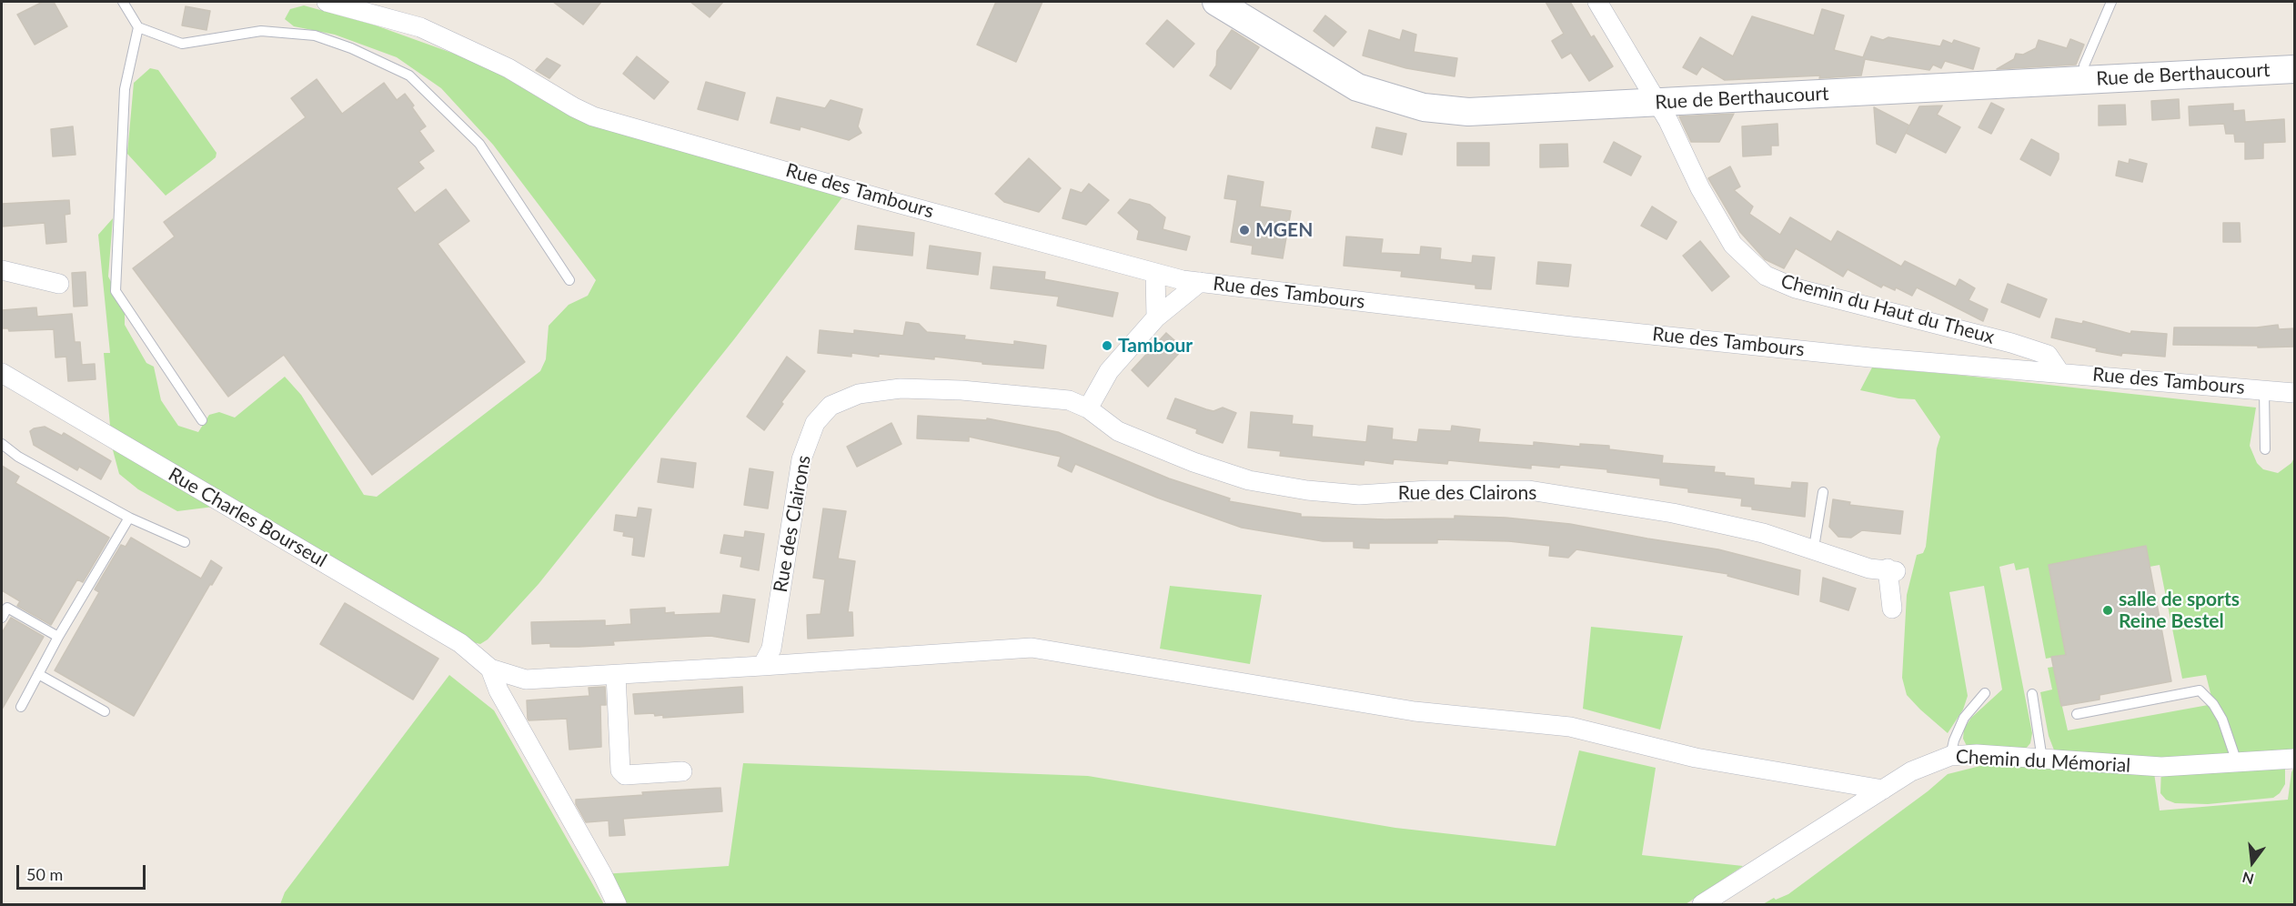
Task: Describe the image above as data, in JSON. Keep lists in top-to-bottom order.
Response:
{
  "streets": {
    "main road": ["Rue de Berthaucourt"],
    "street": [
      "Rue des Tambours",
      "Chemin du Haut du Theux",
      "Rue des Clairons",
      "Rue Charles Bourseul",
      "Chemin du Mémorial"
    ]
  },
  "crossings": [
    ["Rue de Berthaucourt", "Chemin du Haut du Theux"],
    ["Rue des Tambours", "Chemin du Haut du Theux"]
  ],
  "places": ["MGEN", "Tambour", "salle de sports Reine Bestel"],
  "scale_bar": "50 m",
  "north": "bottom"
}
